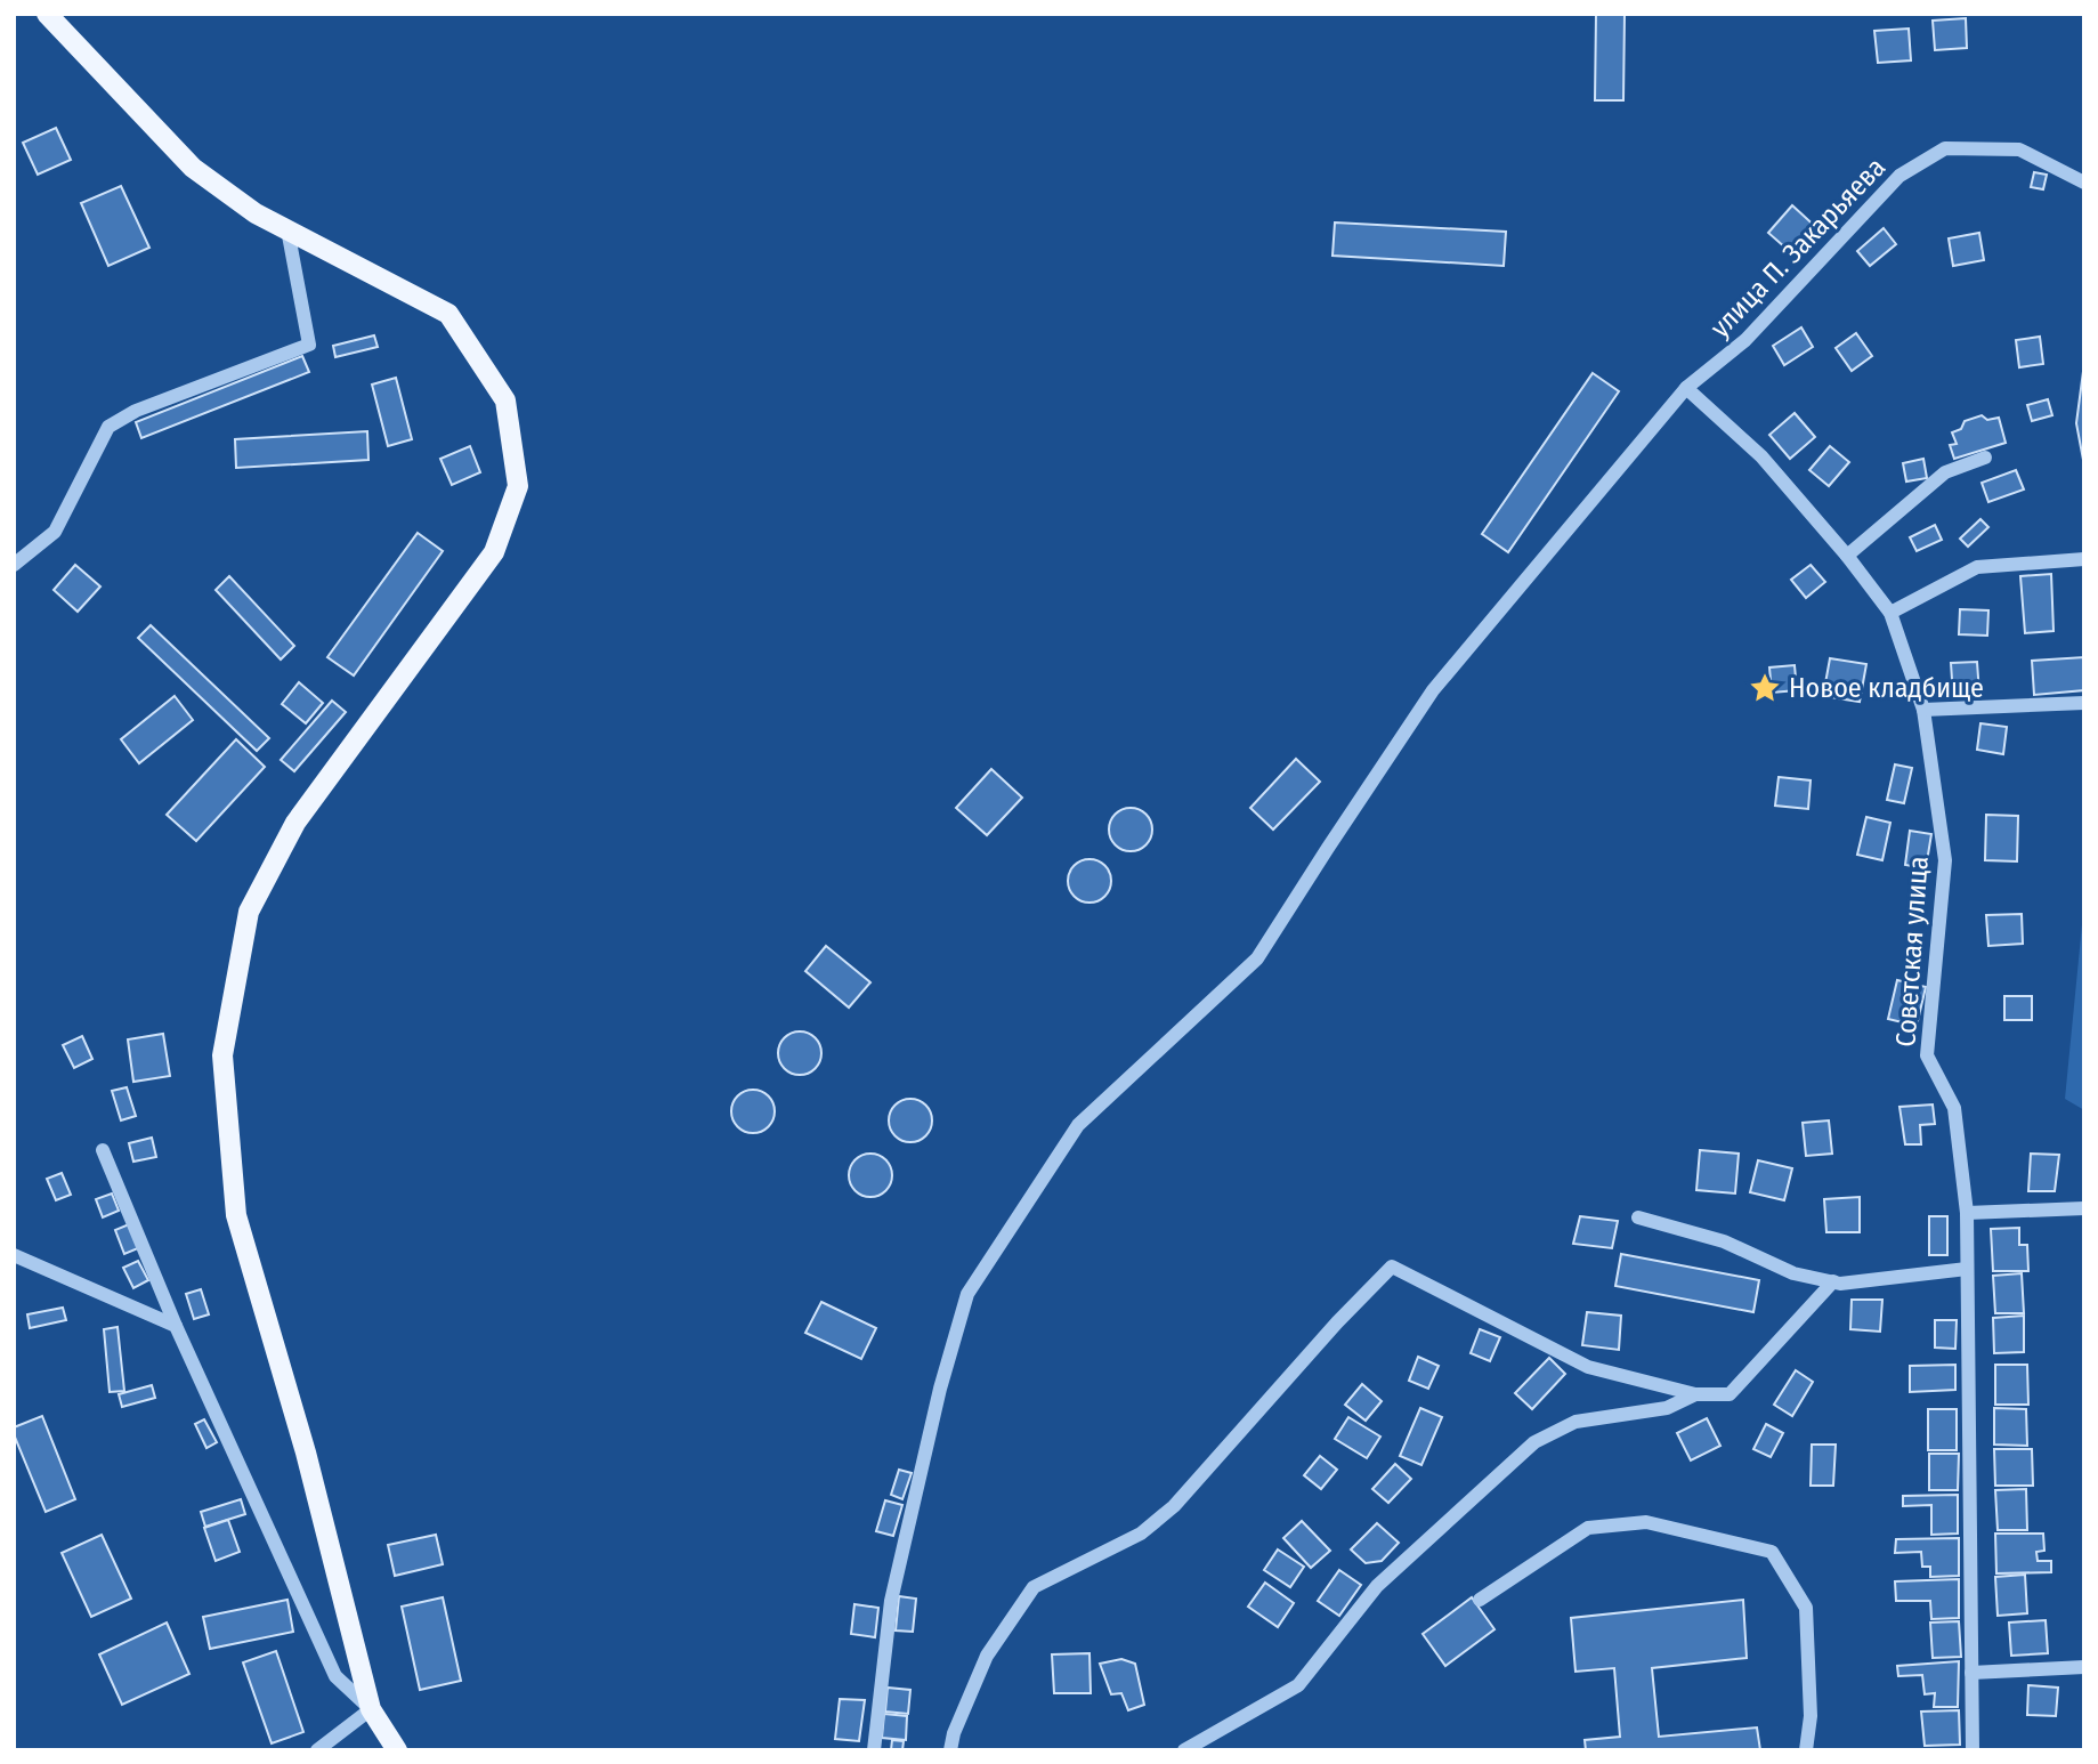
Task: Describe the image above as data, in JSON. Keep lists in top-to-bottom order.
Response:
{
  "streets": {
    "street": ["улица П. Закарьяева", "Советская улица"]
  },
  "crossings": [
    ["улица П. Закарьяева", "Советская улица"]
  ],
  "places": {
    "place": ["Новое кладбище"]
  }
}
